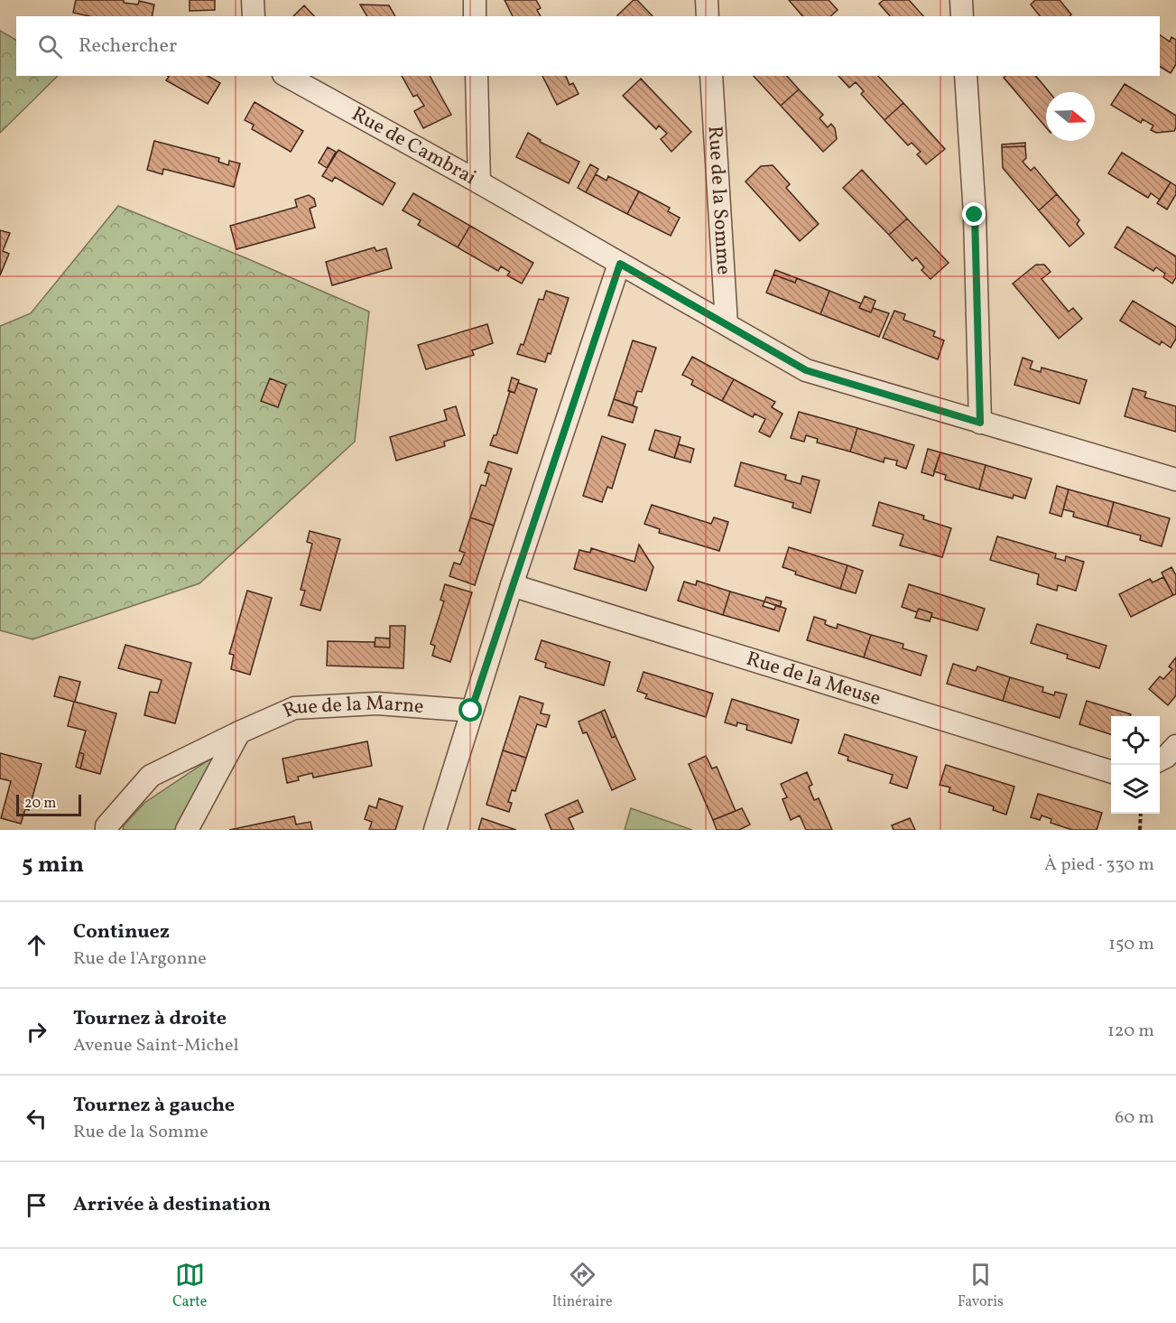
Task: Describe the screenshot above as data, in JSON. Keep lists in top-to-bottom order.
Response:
{
  "streets": {
    "street": [
      "Rue de Cambrai",
      "Rue de la Somme",
      "Rue de la Meuse",
      "Rue de la Marne"
    ]
  },
  "scale_bar": "20 m",
  "north": "right",
  "page": {
    "search": "Rechercher",
    "scale": "20 m",
    "heading": ["5 min", "À pied · 330 m"],
    "list": [
      ["Continuez", "Rue de l'Argonne", "150 m"],
      ["Tournez à droite", "Avenue Saint-Michel", "120 m"],
      ["Tournez à gauche", "Rue de la Somme", "60 m"],
      "Arrivée à destination"
    ],
    "nav": ["Carte", "Itinéraire", "Favoris"]
  }
}
